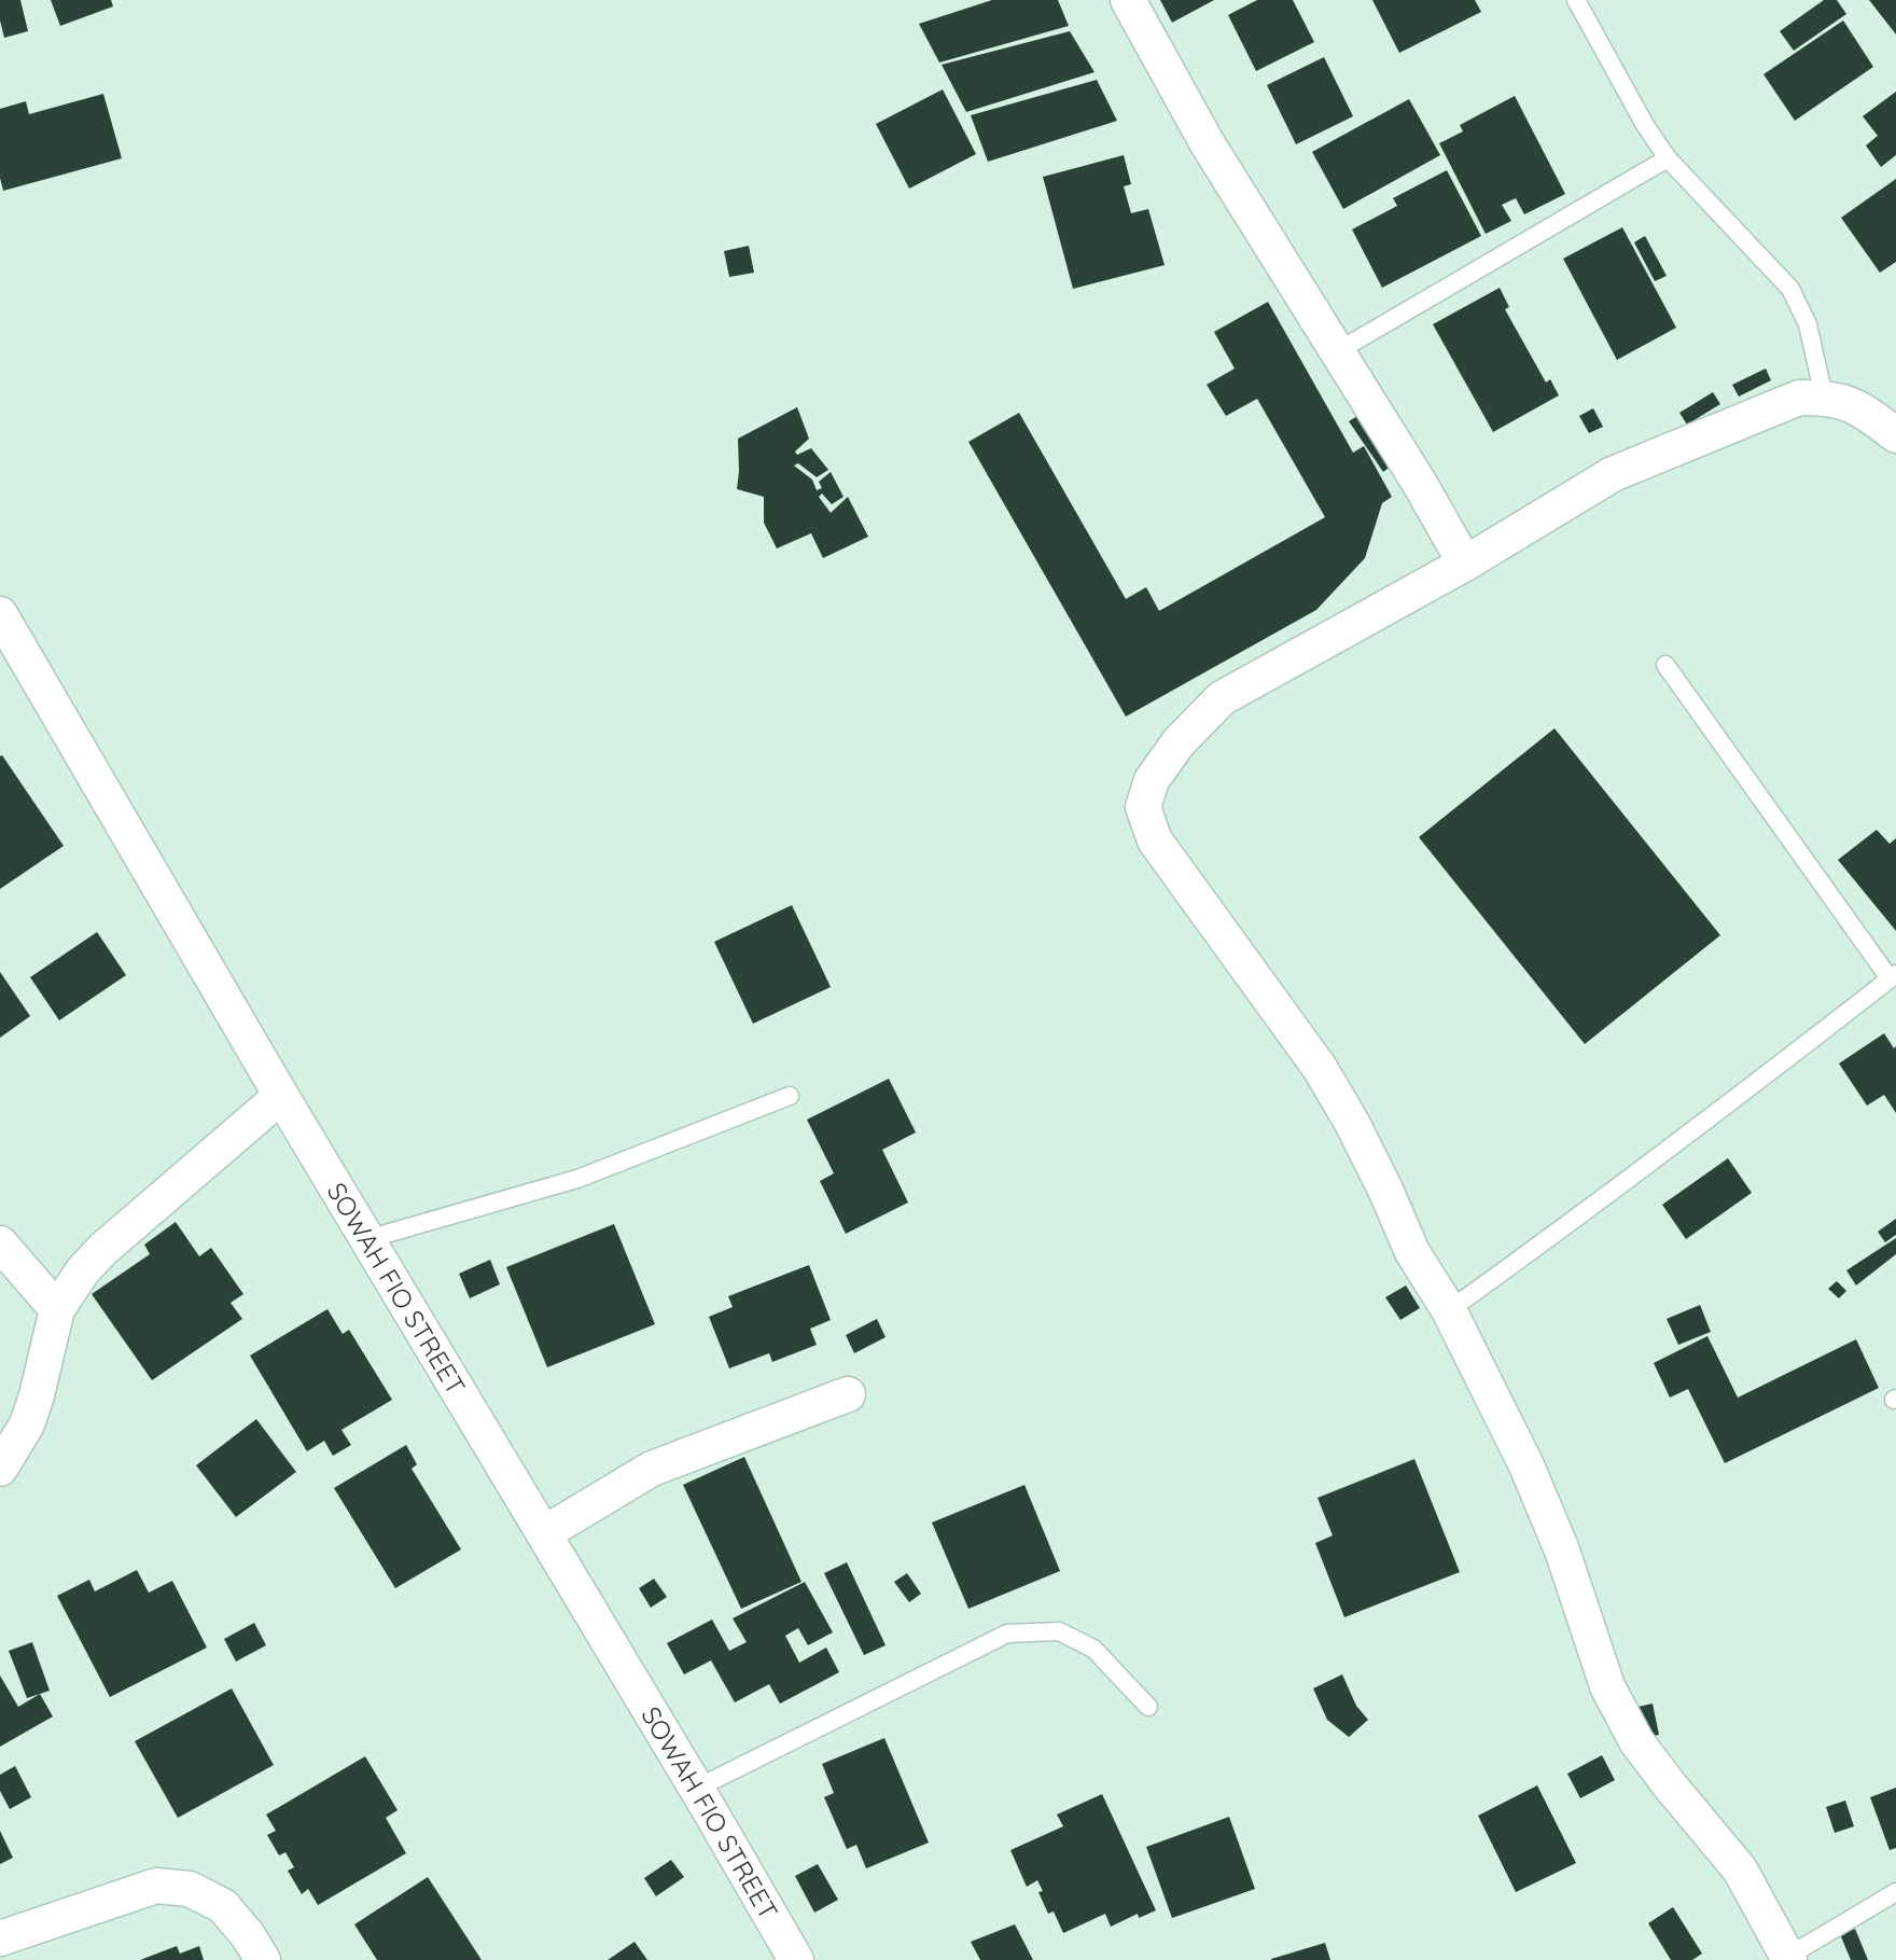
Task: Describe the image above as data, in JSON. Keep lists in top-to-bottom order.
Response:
{
  "streets": {
    "street": ["SOWAH FIO STREET"]
  }
}
